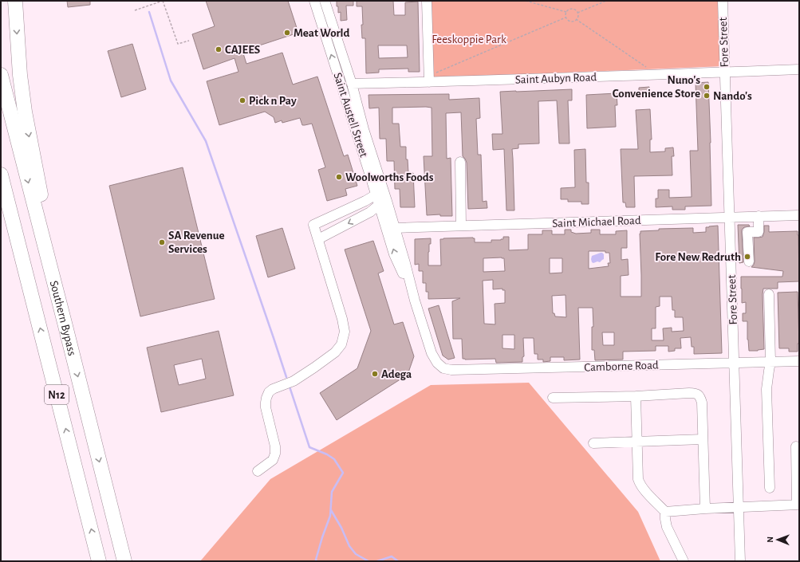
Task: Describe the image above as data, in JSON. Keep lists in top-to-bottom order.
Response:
{
  "streets": {
    "highway": ["Southern Bypass", "N12"],
    "street": [
      "Fore Street",
      "Saint Aubyn Road",
      "Saint Austell Street",
      "Saint Michael Road",
      "Camborne Road"
    ]
  },
  "crossings": [
    ["Fore Street", "Saint Aubyn Road"],
    ["Fore Street", "Saint Michael Road"],
    ["Fore Street", "Camborne Road"],
    ["Saint Aubyn Road", "Saint Austell Street"],
    ["Saint Austell Street", "Saint Michael Road"],
    ["Saint Austell Street", "Camborne Road"]
  ],
  "parks": ["Feeskoppie Park"],
  "places": [
    "Meat World",
    "CAJEES",
    "Nuno's Convenience Store",
    "Nando's",
    "Pick n Pay",
    "Woolworths Foods",
    "SA Revenue Services",
    "Fore New Redruth",
    "Adega"
  ],
  "north": "left"
}
